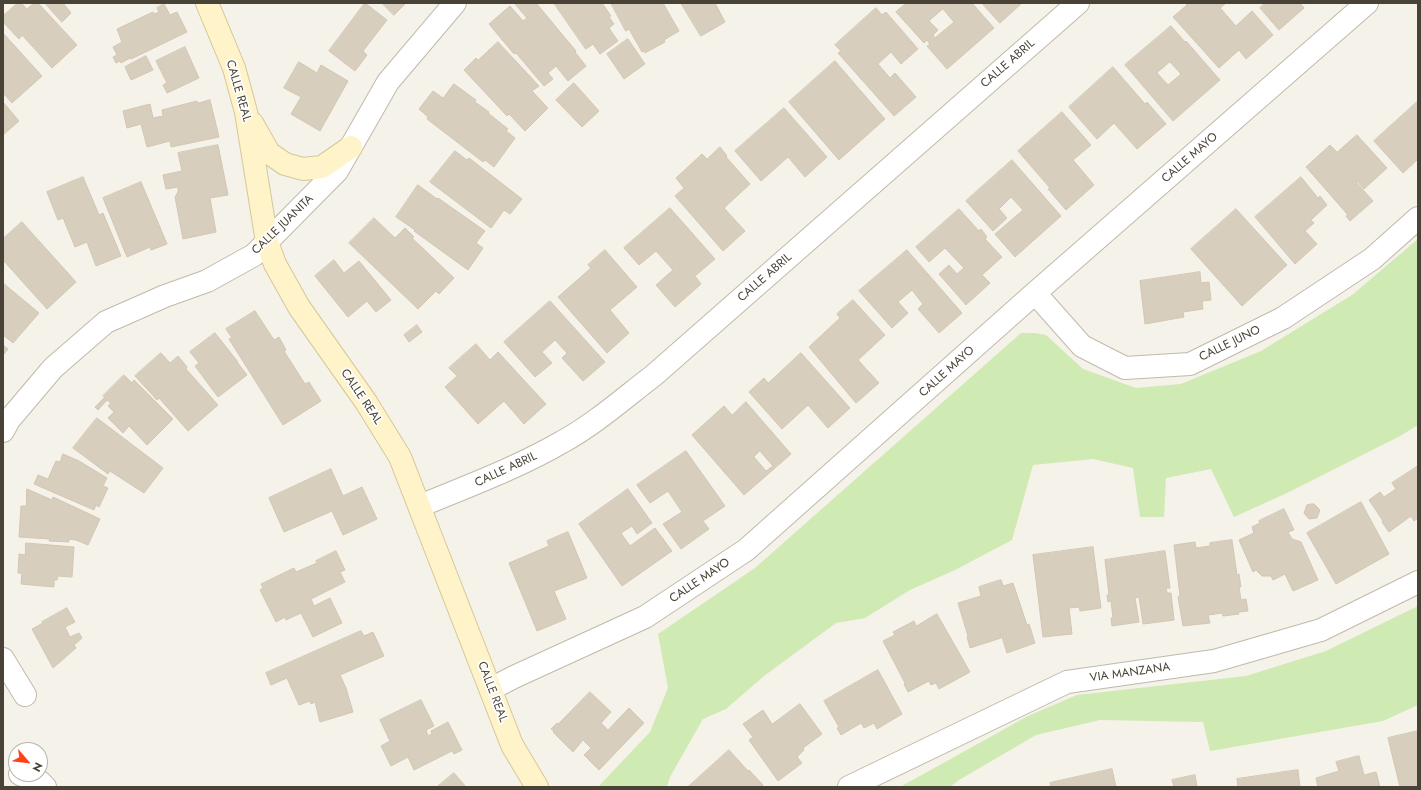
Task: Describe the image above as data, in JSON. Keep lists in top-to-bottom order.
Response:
{
  "streets": {
    "street": [
      "CALLE ABRIL",
      "CALLE REAL",
      "CALLE MAYO",
      "CALLE JUANITA",
      "CALLE JUNO",
      "VIA MANZANA"
    ]
  },
  "crossings": [
    ["CALLE ABRIL", "CALLE REAL"],
    ["CALLE REAL", "CALLE MAYO"],
    ["CALLE REAL", "CALLE JUANITA"],
    ["CALLE MAYO", "CALLE JUNO"]
  ],
  "north": "bottom right"
}
